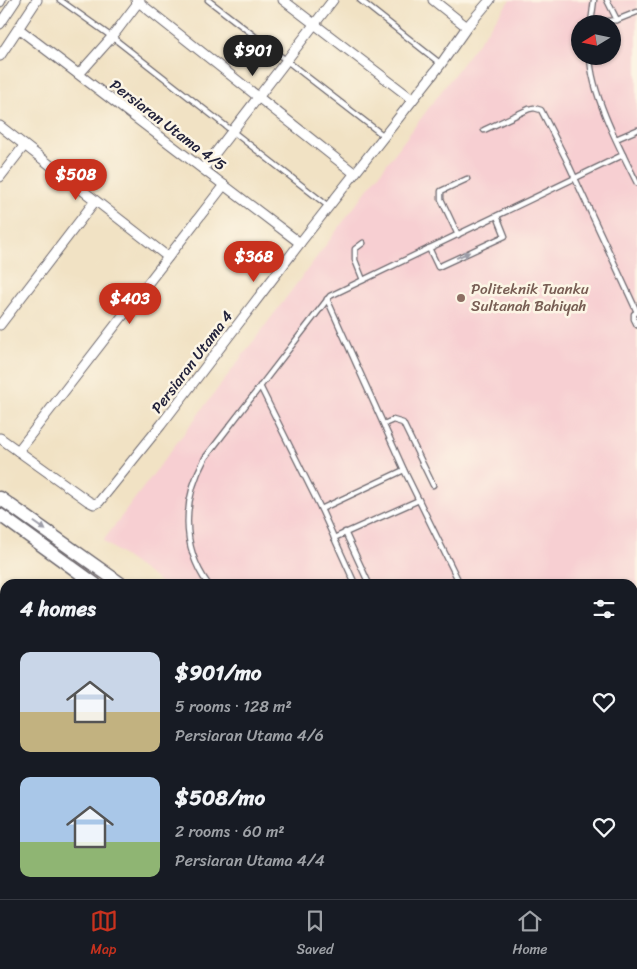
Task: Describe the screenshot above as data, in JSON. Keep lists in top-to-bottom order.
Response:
{
  "streets": {
    "street": ["Persiaran Utama 4/5", "Persiaran Utama 4"]
  },
  "crossings": [
    ["Persiaran Utama 4/5", "Persiaran Utama 4"]
  ],
  "places": ["Politeknik Tuanku Sultanah Bahiyah"],
  "north": "left",
  "page": {
    "price": [
      "$901",
      "$508",
      "$368",
      "$403"
    ],
    "heading": "4 homes",
    "list": [
      {
        "name": "$901/mo",
        "note": "5 rooms · 128 m² · Persiaran Utama 4/6"
      },
      {
        "name": "$508/mo",
        "note": "2 rooms · 60 m² · Persiaran Utama 4/4"
      }
    ],
    "tabs": ["Map", "Saved", "Home"]
  }
}
